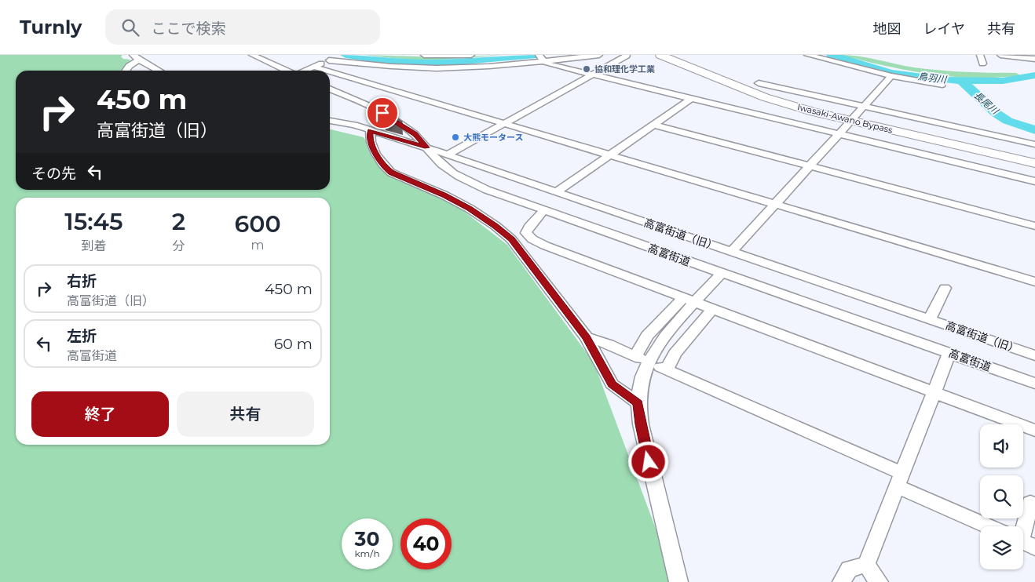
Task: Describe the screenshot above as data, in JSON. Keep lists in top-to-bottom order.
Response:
{
  "streets": {
    "highway": ["Iwasaki-Awano Bypass"],
    "street": ["高富街道（旧）", "高富街道"]
  },
  "crossings": [
    ["高富街道（旧）", "高富街道"]
  ],
  "water": ["鳥羽川", "長尾川"],
  "places": ["協和理化学工業", "大熊モータース"],
  "page": {
    "header": "Turnly",
    "search": "ここで検索",
    "nav": ["地図", "レイヤ", "共有"],
    "turn": ["450 m", "高富街道（旧）"],
    "then": "その先",
    "eta": [
      "15:45",
      "到着",
      "2",
      "分",
      "600",
      "m"
    ],
    "list": [
      {
        "name": "右折",
        "note": "高富街道（旧）",
        "value": "450 m"
      },
      {
        "name": "左折",
        "note": "高富街道",
        "value": "60 m"
      }
    ],
    "buttons": ["終了", "共有"],
    "speed": "30 km/h",
    "limit": "40"
  }
}
